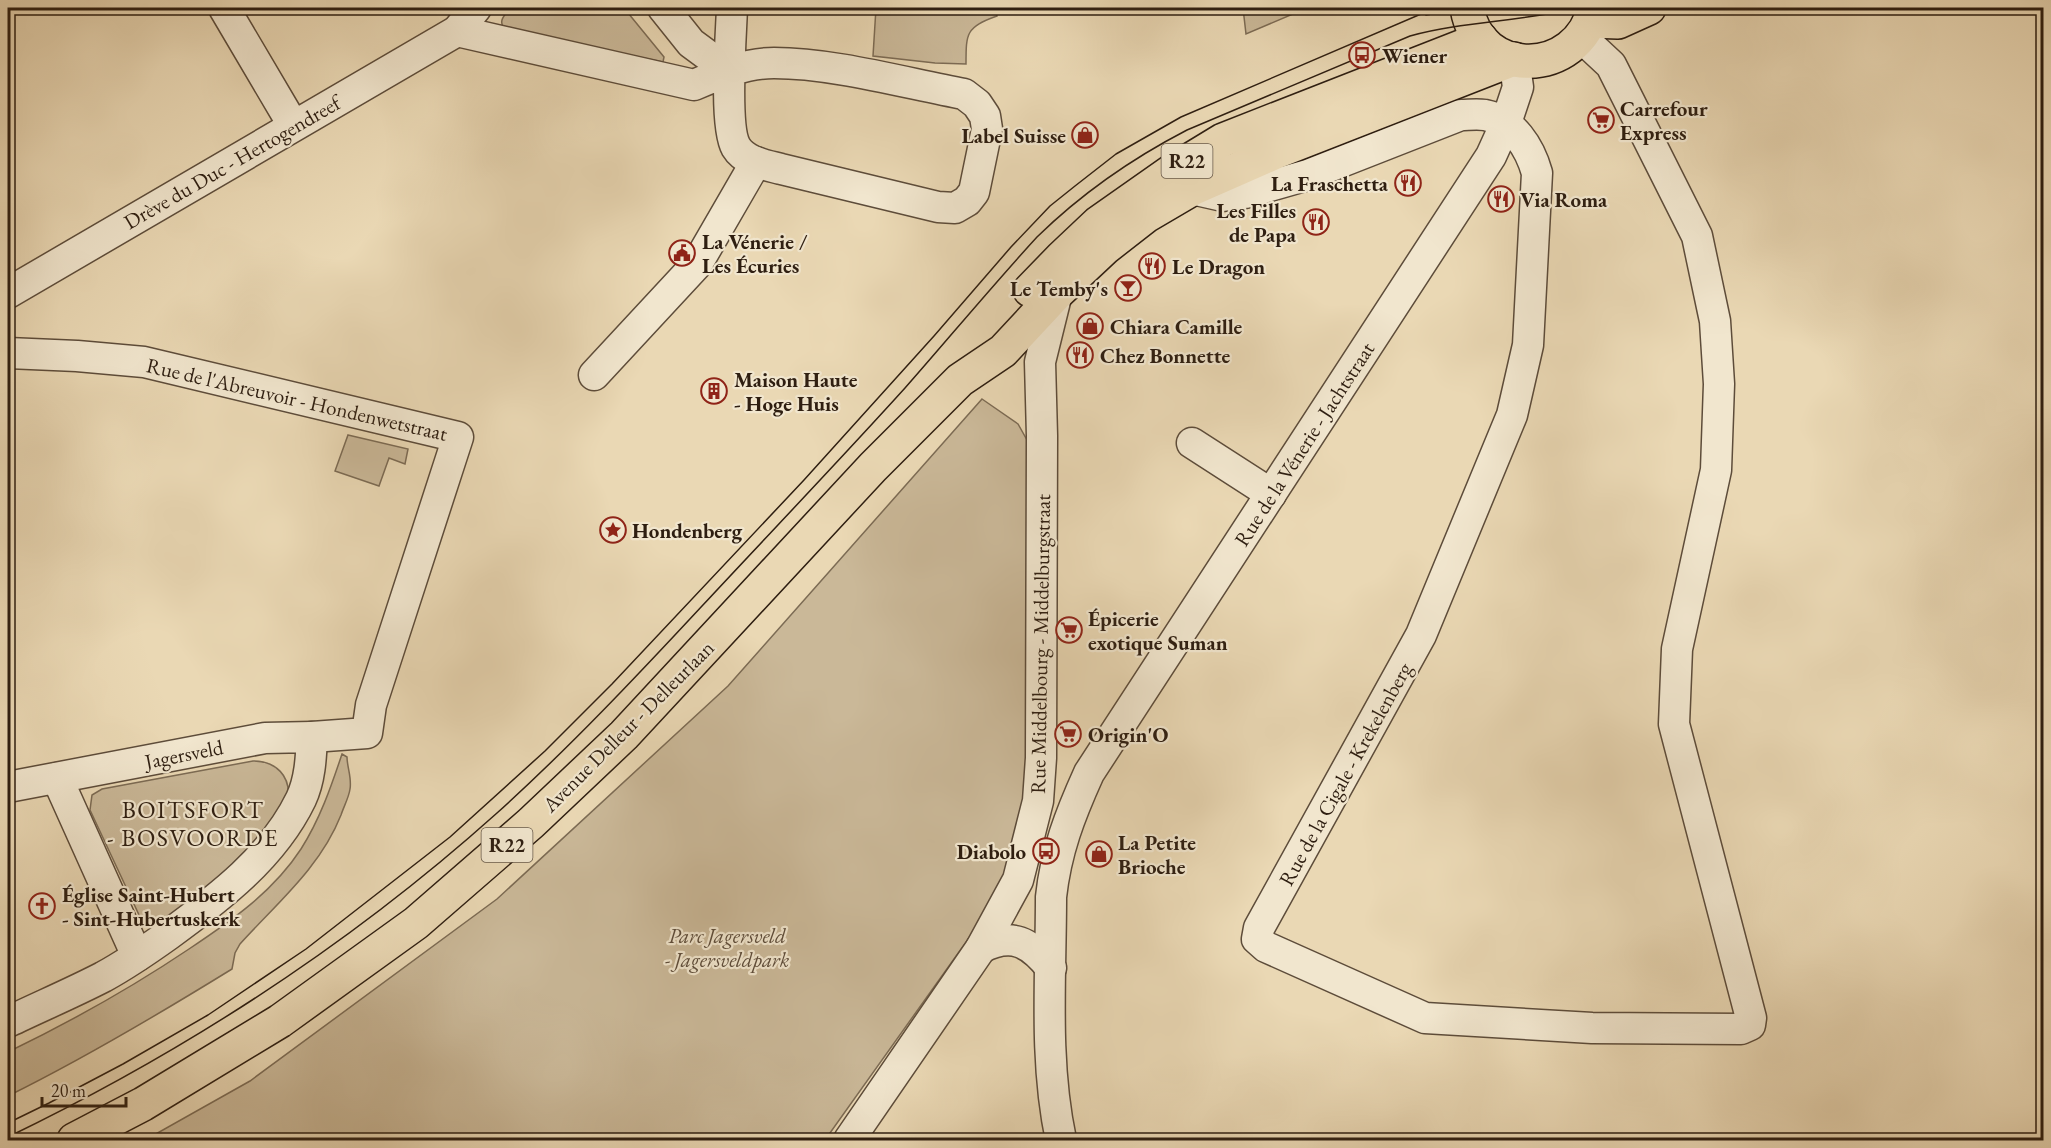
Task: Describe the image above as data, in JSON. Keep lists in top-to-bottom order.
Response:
{
  "streets": {
    "main road": ["R22", "Avenue Delleur - Delleurlaan"],
    "street": [
      "Drève du Duc - Hertogendreef",
      "Rue de l'Abreuvoir - Hondenwetstraat",
      "Rue de la Vénerie - Jachtstraat",
      "Rue Middelbourg - Middelburgstraat",
      "Jagersveld",
      "Rue de la Cigale - Krekelenberg"
    ]
  },
  "crossings": [
    ["R22", "Rue de la Vénerie - Jachtstraat"],
    ["R22", "Rue Middelbourg - Middelburgstraat"],
    ["R22", "Avenue Delleur - Delleurlaan"],
    ["R22", "Rue de la Cigale - Krekelenberg"],
    ["Rue de l'Abreuvoir - Hondenwetstraat", "Jagersveld"],
    ["Rue de la Vénerie - Jachtstraat", "Rue Middelbourg - Middelburgstraat"],
    ["Rue de la Vénerie - Jachtstraat", "Rue de la Cigale - Krekelenberg"]
  ],
  "districts": ["BOITSFORT - BOSVOORDE"],
  "parks": ["Parc Jagersveld - Jagersveldpark"],
  "places": {
    "bus stop": ["Wiener", "Diabolo"],
    "supermarket": ["Carrefour Express", "Épicerie exotique Suman", "Origin'O"],
    "shop": ["Label Suisse", "Chiara Camille", "La Petite Brioche"],
    "restaurant": [
      "La Fraschetta",
      "Via Roma",
      "Les Filles de Papa",
      "Le Dragon",
      "Chez Bonnette"
    ],
    "public building": ["La Vénerie / Les Écuries"],
    "bar": ["Le Temby's"],
    "building": ["Maison Haute - Hoge Huis"],
    "place": ["Hondenberg"],
    "church": ["Église Saint-Hubert - Sint-Hubertuskerk"]
  },
  "scale_bar": "20 m"
}
